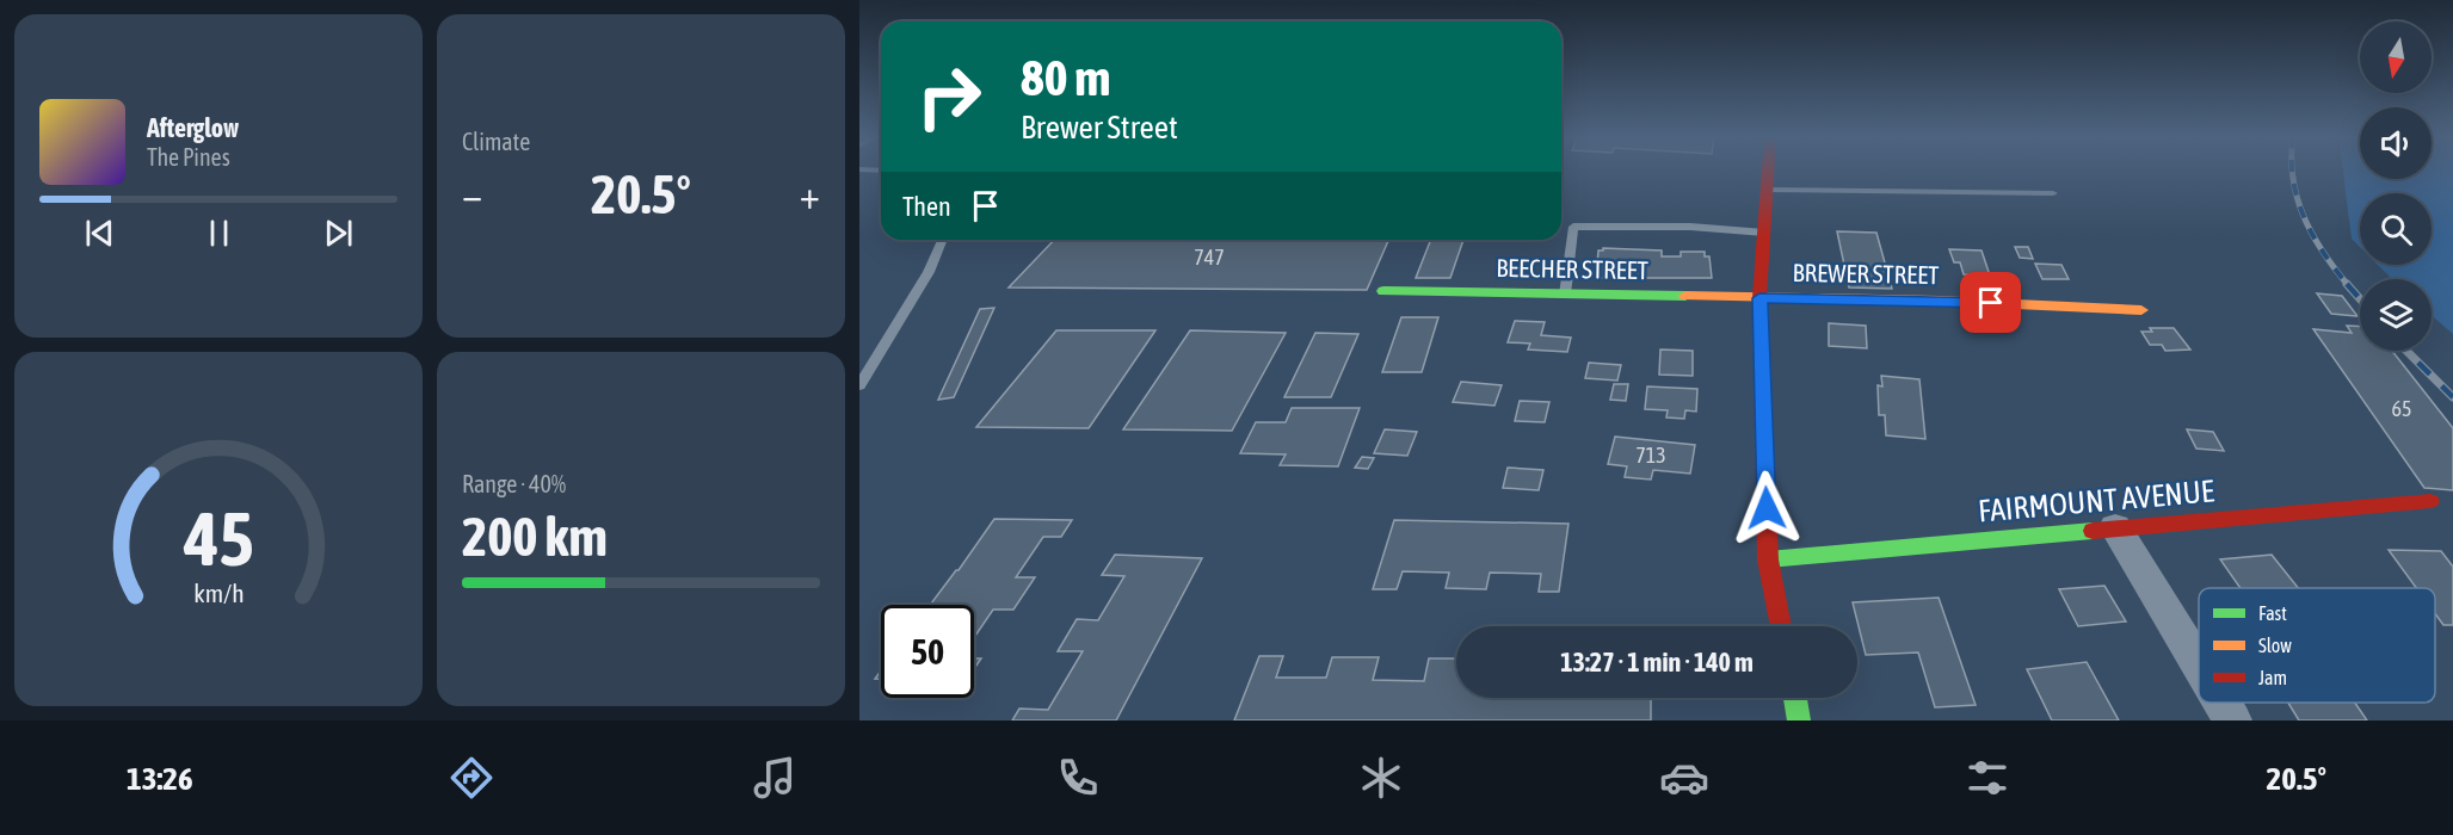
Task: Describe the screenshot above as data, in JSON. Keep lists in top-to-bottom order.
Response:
{
  "streets": {
    "street": ["BEECHER STREET", "BREWER STREET", "FAIRMOUNT AVENUE"]
  },
  "crossings": [
    ["BEECHER STREET", "BREWER STREET"]
  ],
  "house_numbers": ["747", "65", "713"],
  "legend": ["Fast", "Slow", "Jam"],
  "north": "bottom",
  "page": {
    "tile": [
      "Climate",
      ["Range · 40%", "200 km"]
    ],
    "turn": ["80 m", "Brewer Street"],
    "song": ["Afterglow", "The Pines"],
    "heat": ["−", "20.5°", "+"],
    "then": "Then",
    "limit": "50",
    "trip": "13:27 · 1 min · 140 m",
    "tabs": ["13:26", "20.5°"],
    "gauge": ["45", "km/h"]
  }
}
